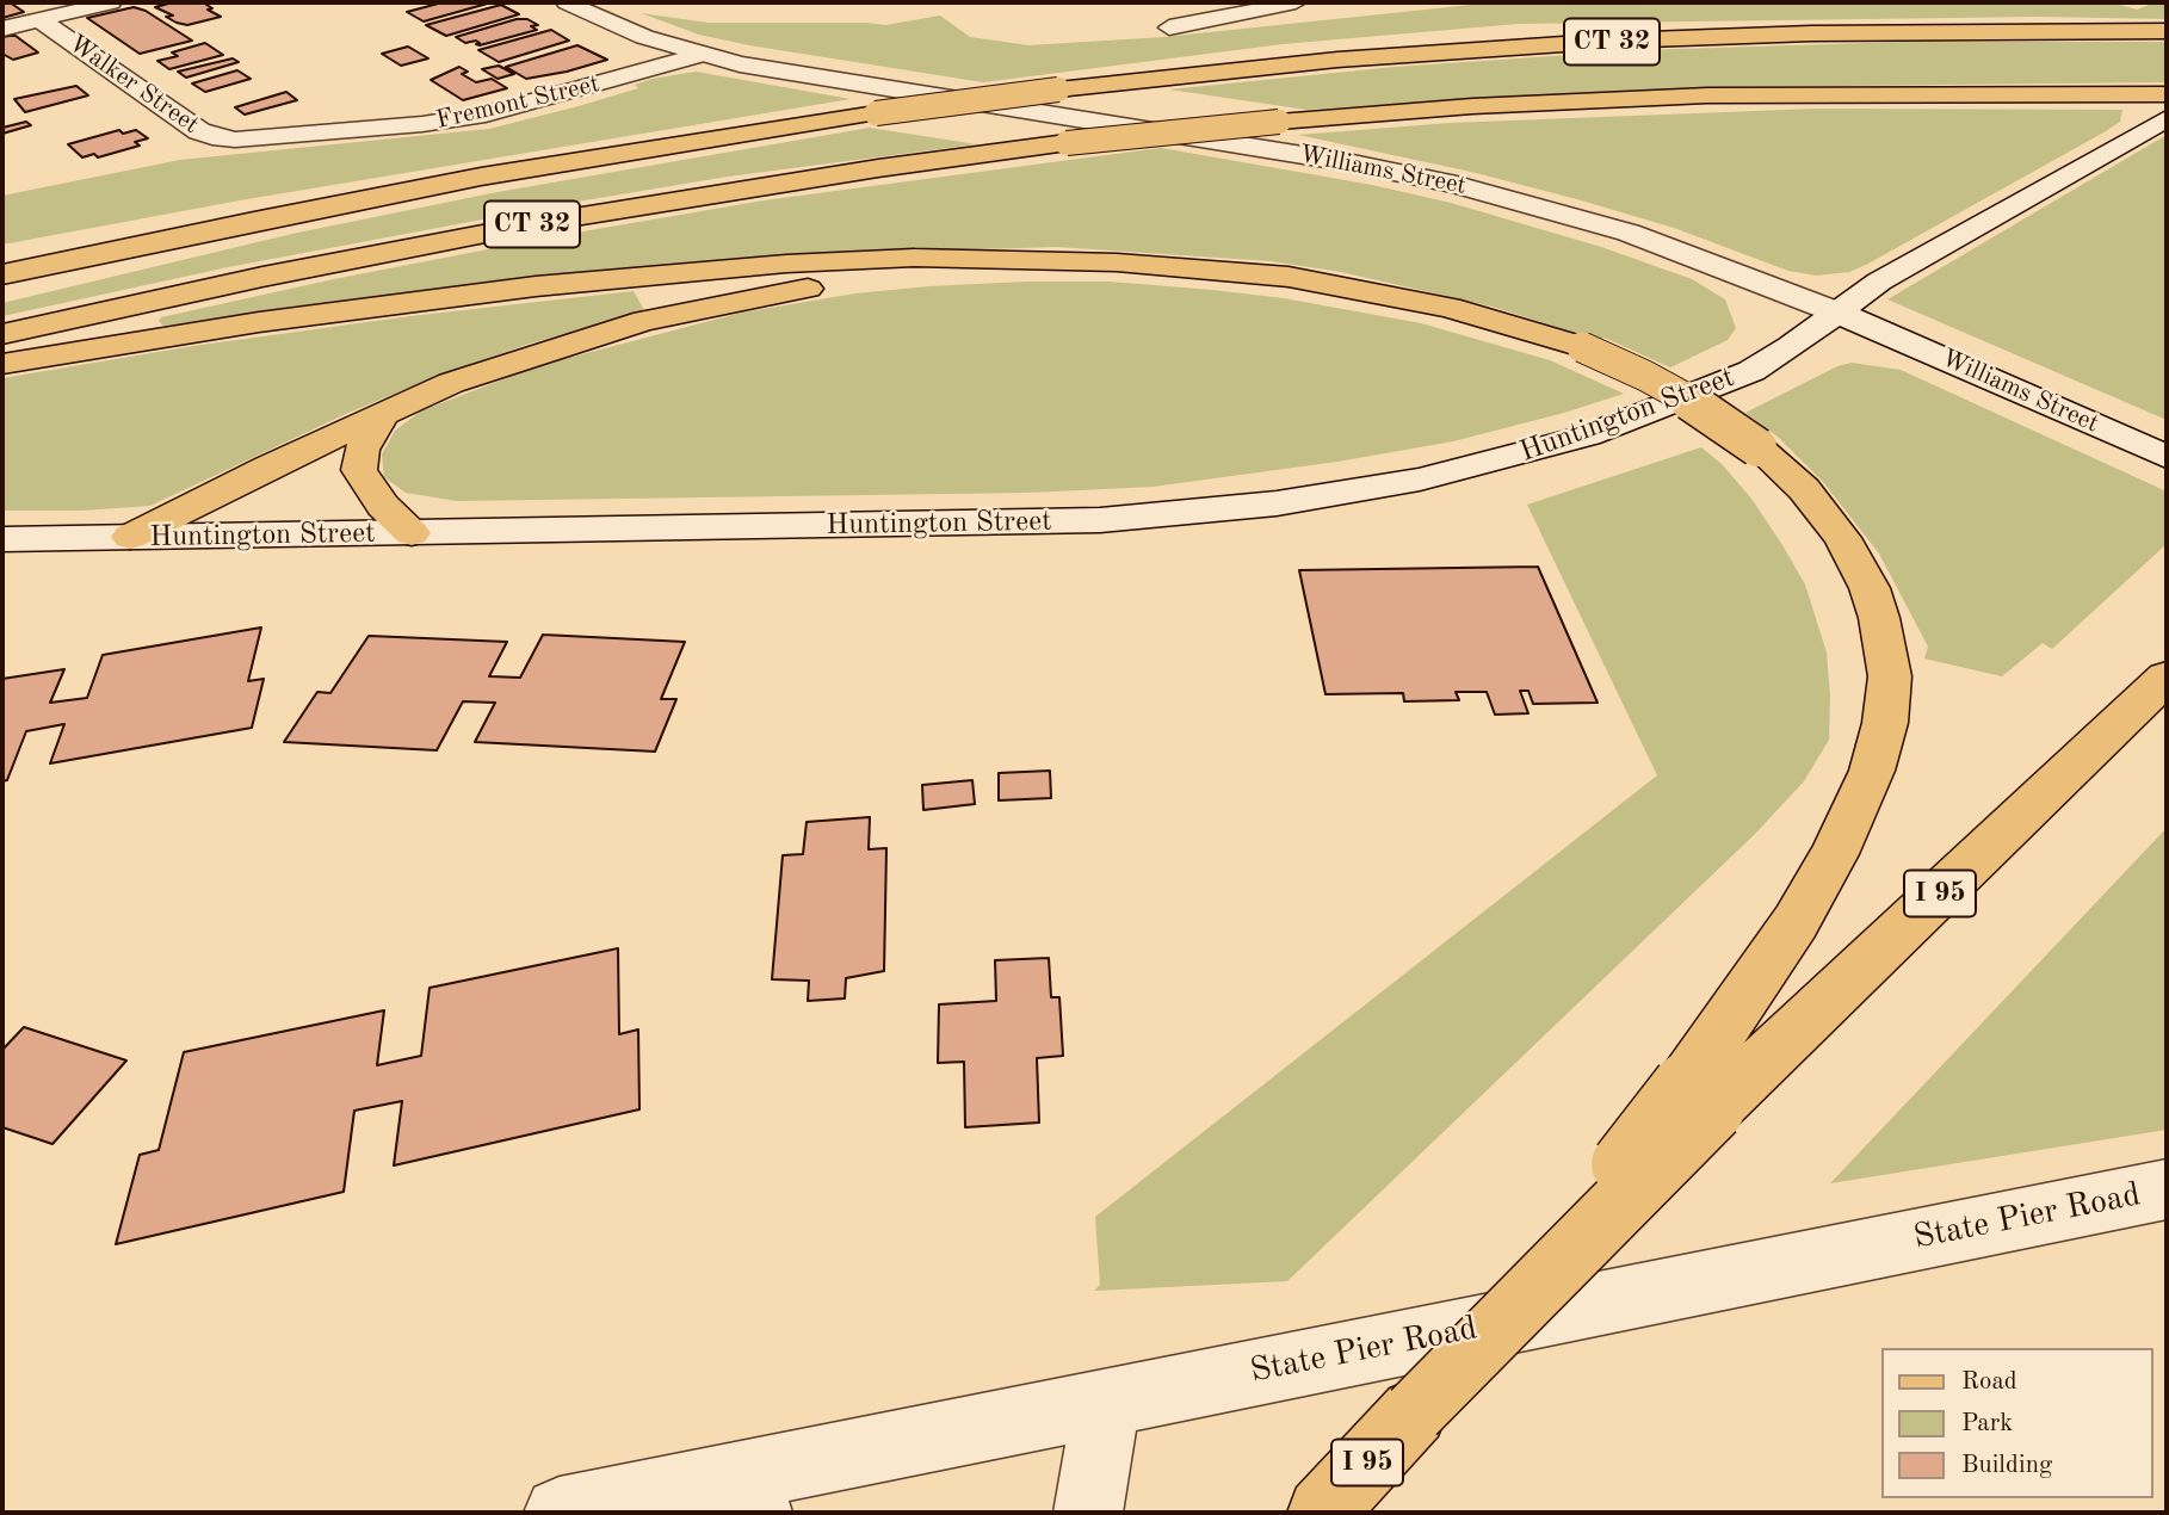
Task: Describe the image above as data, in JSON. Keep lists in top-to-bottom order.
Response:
{
  "streets": {
    "main road": ["CT 32", "I 95"],
    "street": [
      "Walker Street",
      "Fremont Street",
      "Williams Street",
      "Huntington Street",
      "State Pier Road"
    ]
  },
  "crossings": [
    ["Walker Street", "Fremont Street"],
    ["Fremont Street", "Williams Street"],
    ["Williams Street", "Huntington Street"]
  ],
  "legend": ["Road", "Park", "Building"]
}
